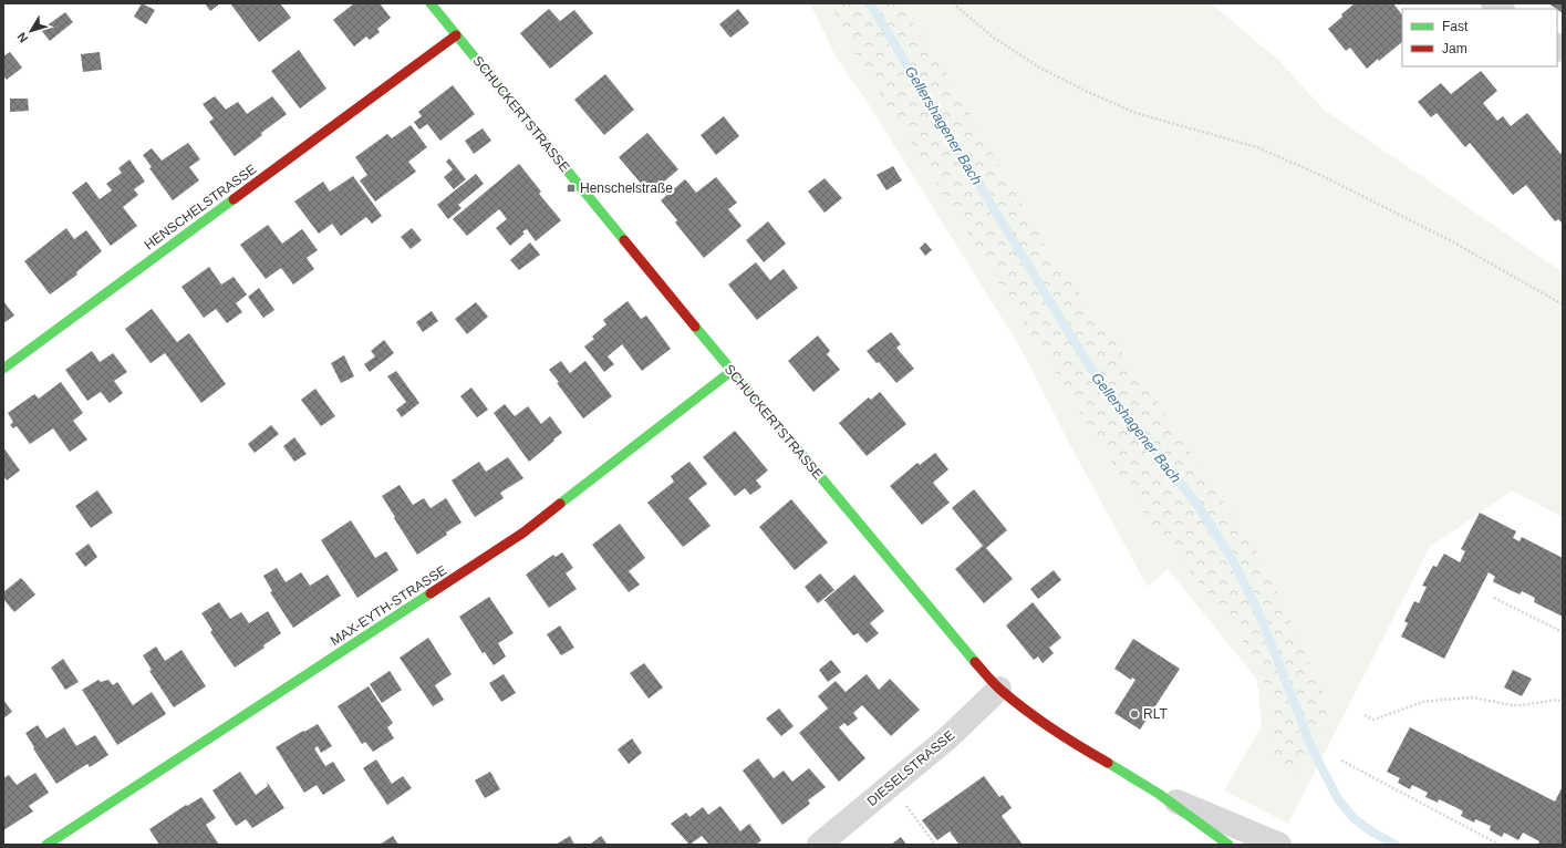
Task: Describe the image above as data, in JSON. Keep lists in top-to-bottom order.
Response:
{
  "streets": {
    "street": [
      "SCHUCKERTSTRASSE",
      "HENSCHELSTRASSE",
      "MAX-EYTH-STRASSE",
      "DIESELSTRASSE"
    ]
  },
  "crossings": [
    ["SCHUCKERTSTRASSE", "HENSCHELSTRASSE"],
    ["SCHUCKERTSTRASSE", "MAX-EYTH-STRASSE"],
    ["SCHUCKERTSTRASSE", "DIESELSTRASSE"]
  ],
  "water": ["Gellershagener Bach"],
  "places": {
    "transit": ["Henschelstraße"],
    "other": ["RLT"]
  },
  "legend": ["Fast", "Jam"],
  "north": "bottom left"
}
